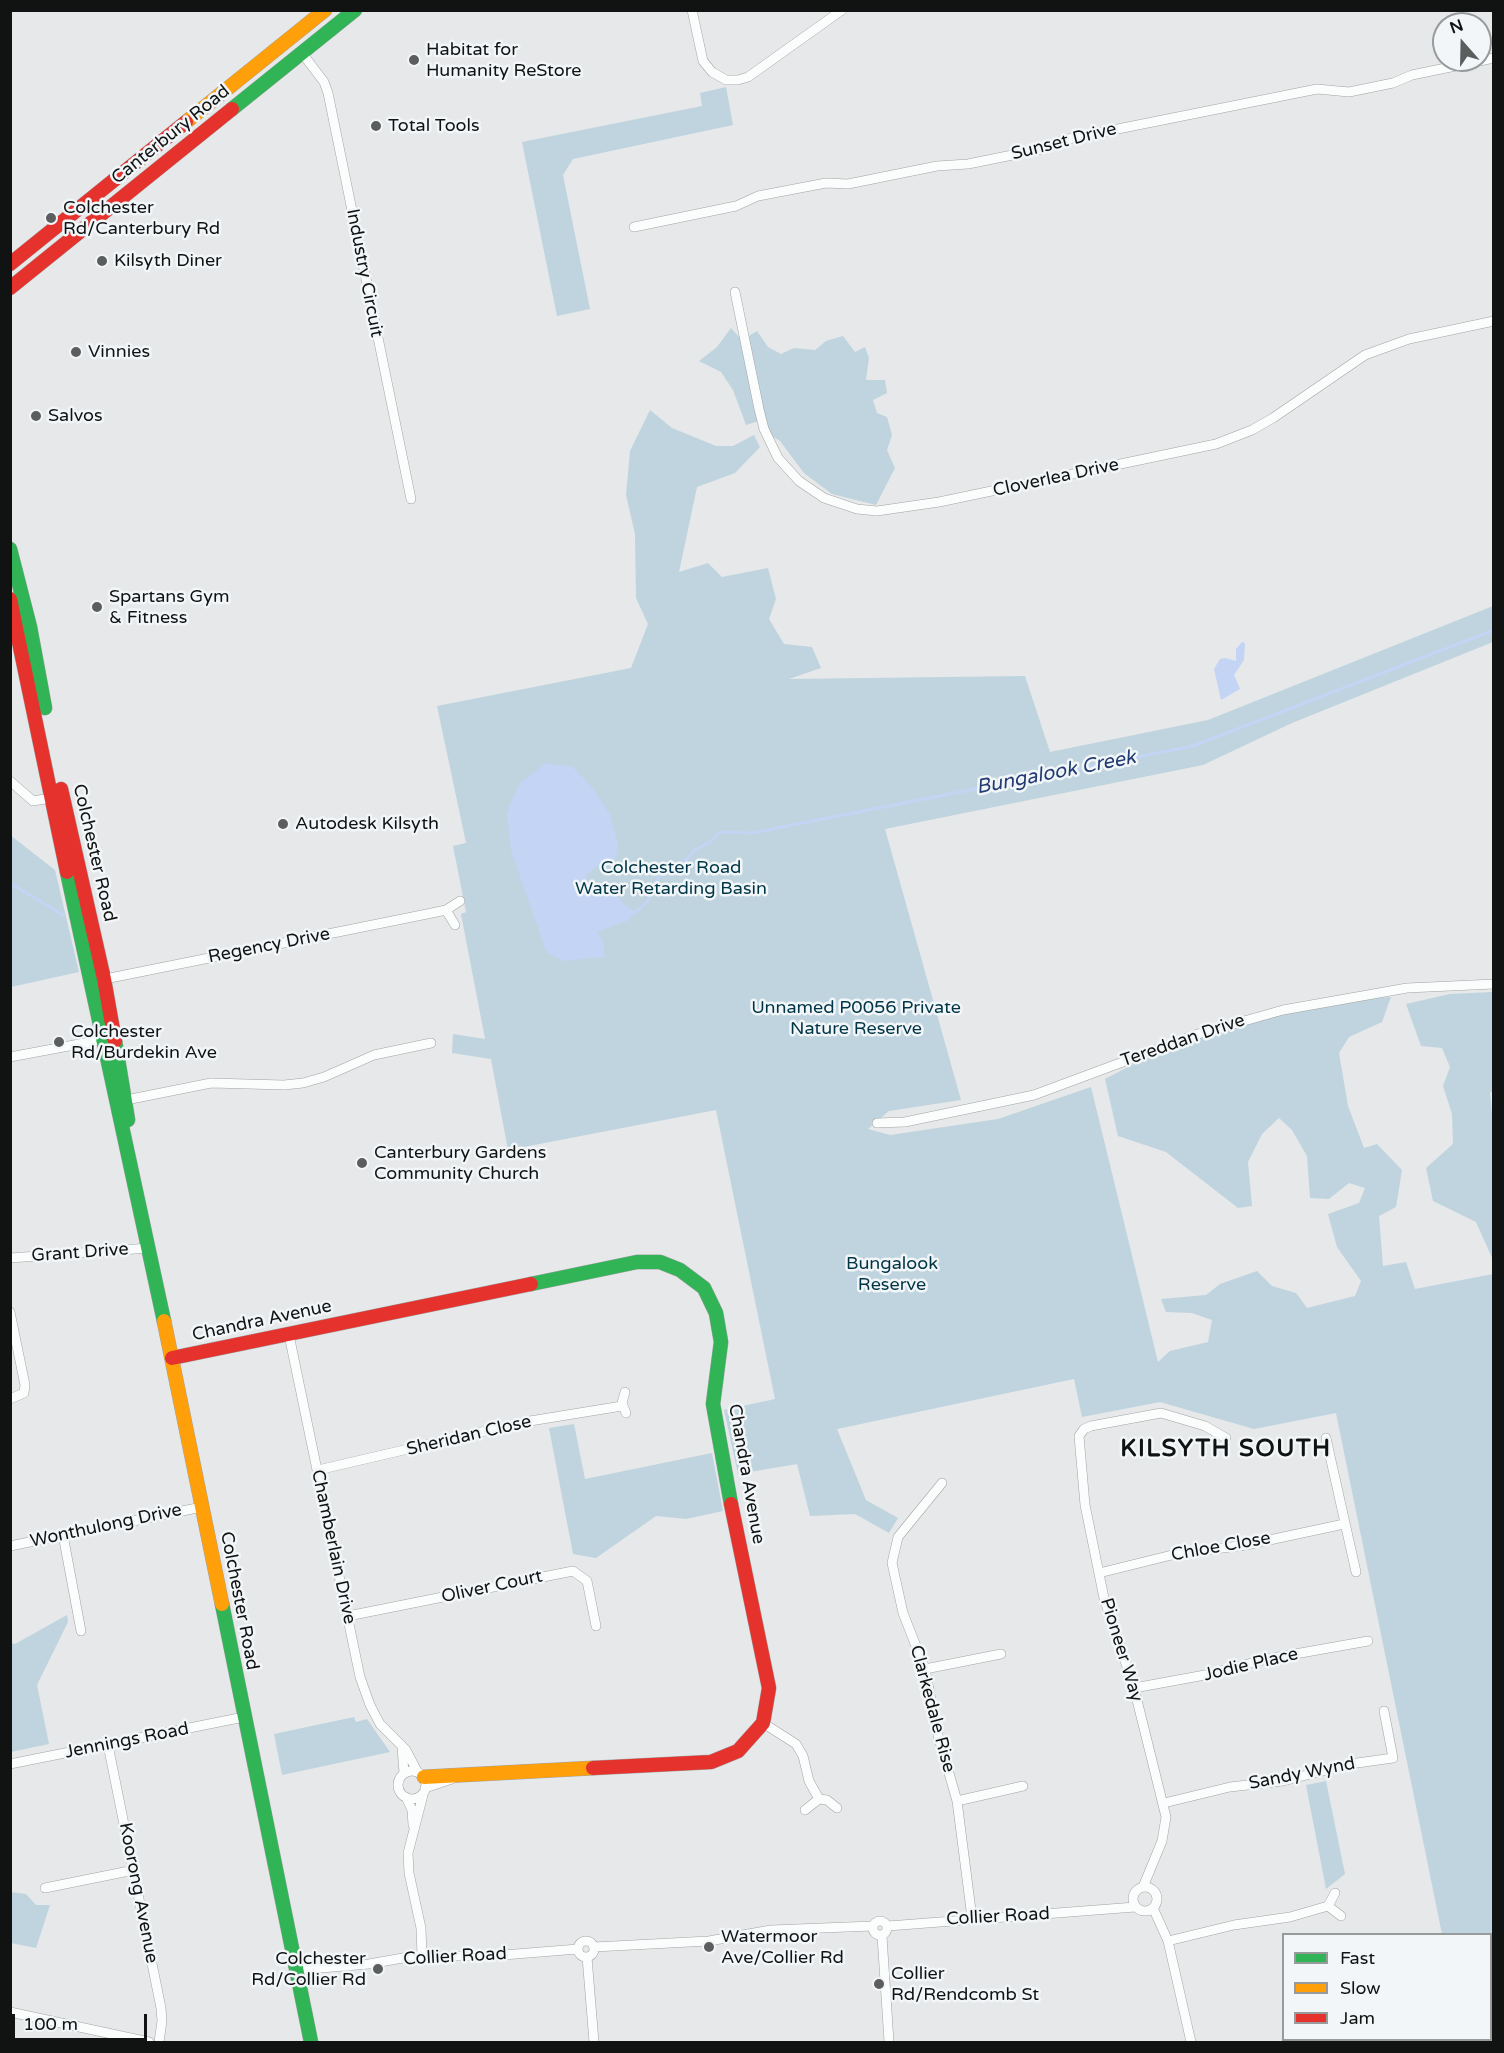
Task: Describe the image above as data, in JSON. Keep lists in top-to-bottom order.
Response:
{
  "streets": {
    "main road": ["Canterbury Road", "Colchester Road", "Chandra Avenue"],
    "street": [
      "Sunset Drive",
      "Industry Circuit",
      "Cloverlea Drive",
      "Regency Drive",
      "Tereddan Drive",
      "Grant Drive",
      "Sheridan Close",
      "Wonthulong Drive",
      "Chamberlain Drive",
      "Chloe Close",
      "Oliver Court",
      "Pioneer Way",
      "Jodie Place",
      "Clarkedale Rise",
      "Jennings Road",
      "Sandy Wynd",
      "Koorong Avenue",
      "Collier Road"
    ]
  },
  "crossings": [
    ["Canterbury Road", "Industry Circuit"],
    ["Colchester Road", "Regency Drive"],
    ["Colchester Road", "Grant Drive"],
    ["Colchester Road", "Chandra Avenue"],
    ["Colchester Road", "Wonthulong Drive"],
    ["Colchester Road", "Jennings Road"],
    ["Colchester Road", "Collier Road"],
    ["Chandra Avenue", "Chamberlain Drive"],
    ["Sheridan Close", "Chamberlain Drive"],
    ["Chamberlain Drive", "Oliver Court"],
    ["Chloe Close", "Pioneer Way"],
    ["Pioneer Way", "Jodie Place"],
    ["Pioneer Way", "Sandy Wynd"],
    ["Pioneer Way", "Collier Road"],
    ["Clarkedale Rise", "Collier Road"],
    ["Jennings Road", "Koorong Avenue"]
  ],
  "districts": ["KILSYTH SOUTH"],
  "water": ["Bungalook Creek"],
  "parks": ["Colchester Road Water Retarding Basin", "Unnamed P0056 Private Nature Reserve", "Bungalook Reserve"],
  "places": [
    "Habitat for Humanity ReStore",
    "Total Tools",
    "Colchester Rd/Canterbury Rd",
    "Kilsyth Diner",
    "Vinnies",
    "Salvos",
    "Spartans Gym & Fitness",
    "Autodesk Kilsyth",
    "Colchester Rd/Burdekin Ave",
    "Canterbury Gardens Community Church",
    "Watermoor Ave/Collier Rd",
    "Colchester Rd/Collier Rd",
    "Collier Rd/Rendcomb St"
  ],
  "legend": ["Fast", "Slow", "Jam"],
  "scale_bar": "100 m",
  "north": "top"
}
